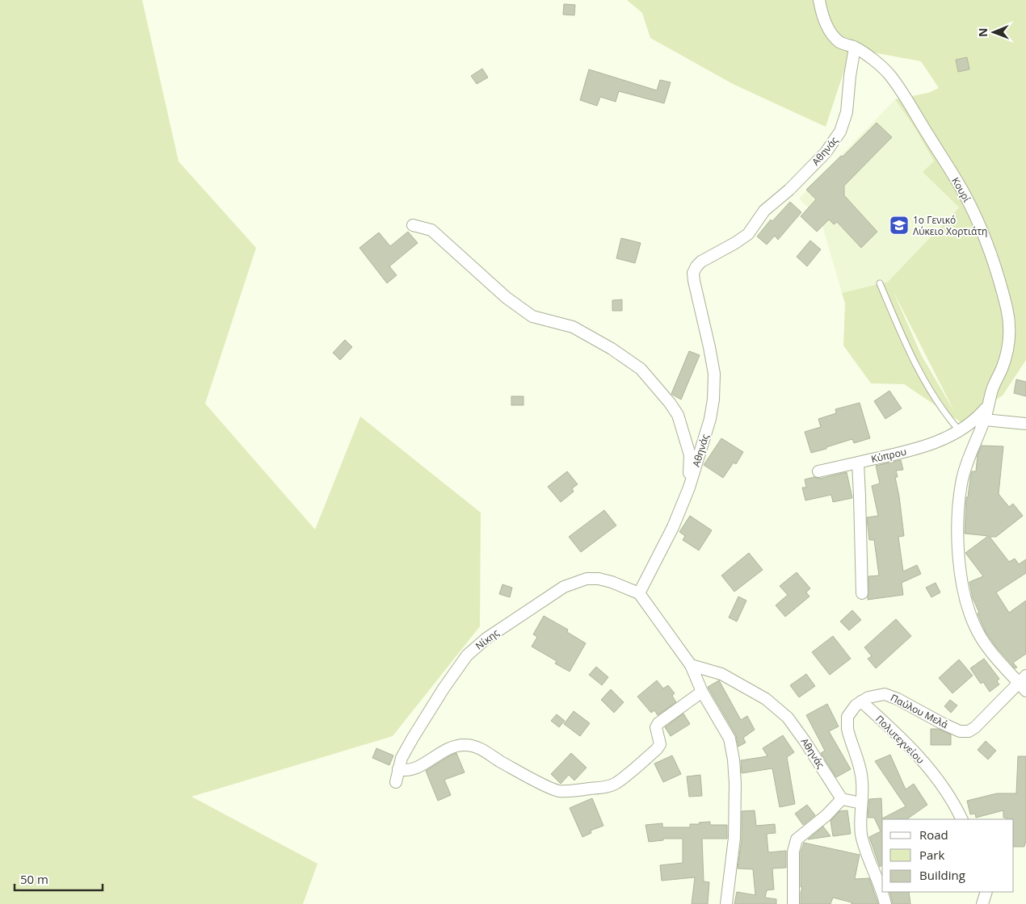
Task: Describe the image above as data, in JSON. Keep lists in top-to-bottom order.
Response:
{
  "streets": {
    "street": [
      "Αθηνάς",
      "Κουρί",
      "Κύπρου",
      "Νίκης",
      "Παύλου Μελά",
      "Πολυτεχνείου"
    ]
  },
  "crossings": [
    ["Αθηνάς", "Κουρί"],
    ["Αθηνάς", "Νίκης"],
    ["Κουρί", "Κύπρου"],
    ["Κουρί", "Παύλου Μελά"],
    ["Παύλου Μελά", "Πολυτεχνείου"]
  ],
  "places": {
    "school or university": ["1ο Γενικό Λύκειο Χορτιάτη"]
  },
  "legend": ["Road", "Park", "Building"],
  "scale_bar": "50 m",
  "north": "left"
}
